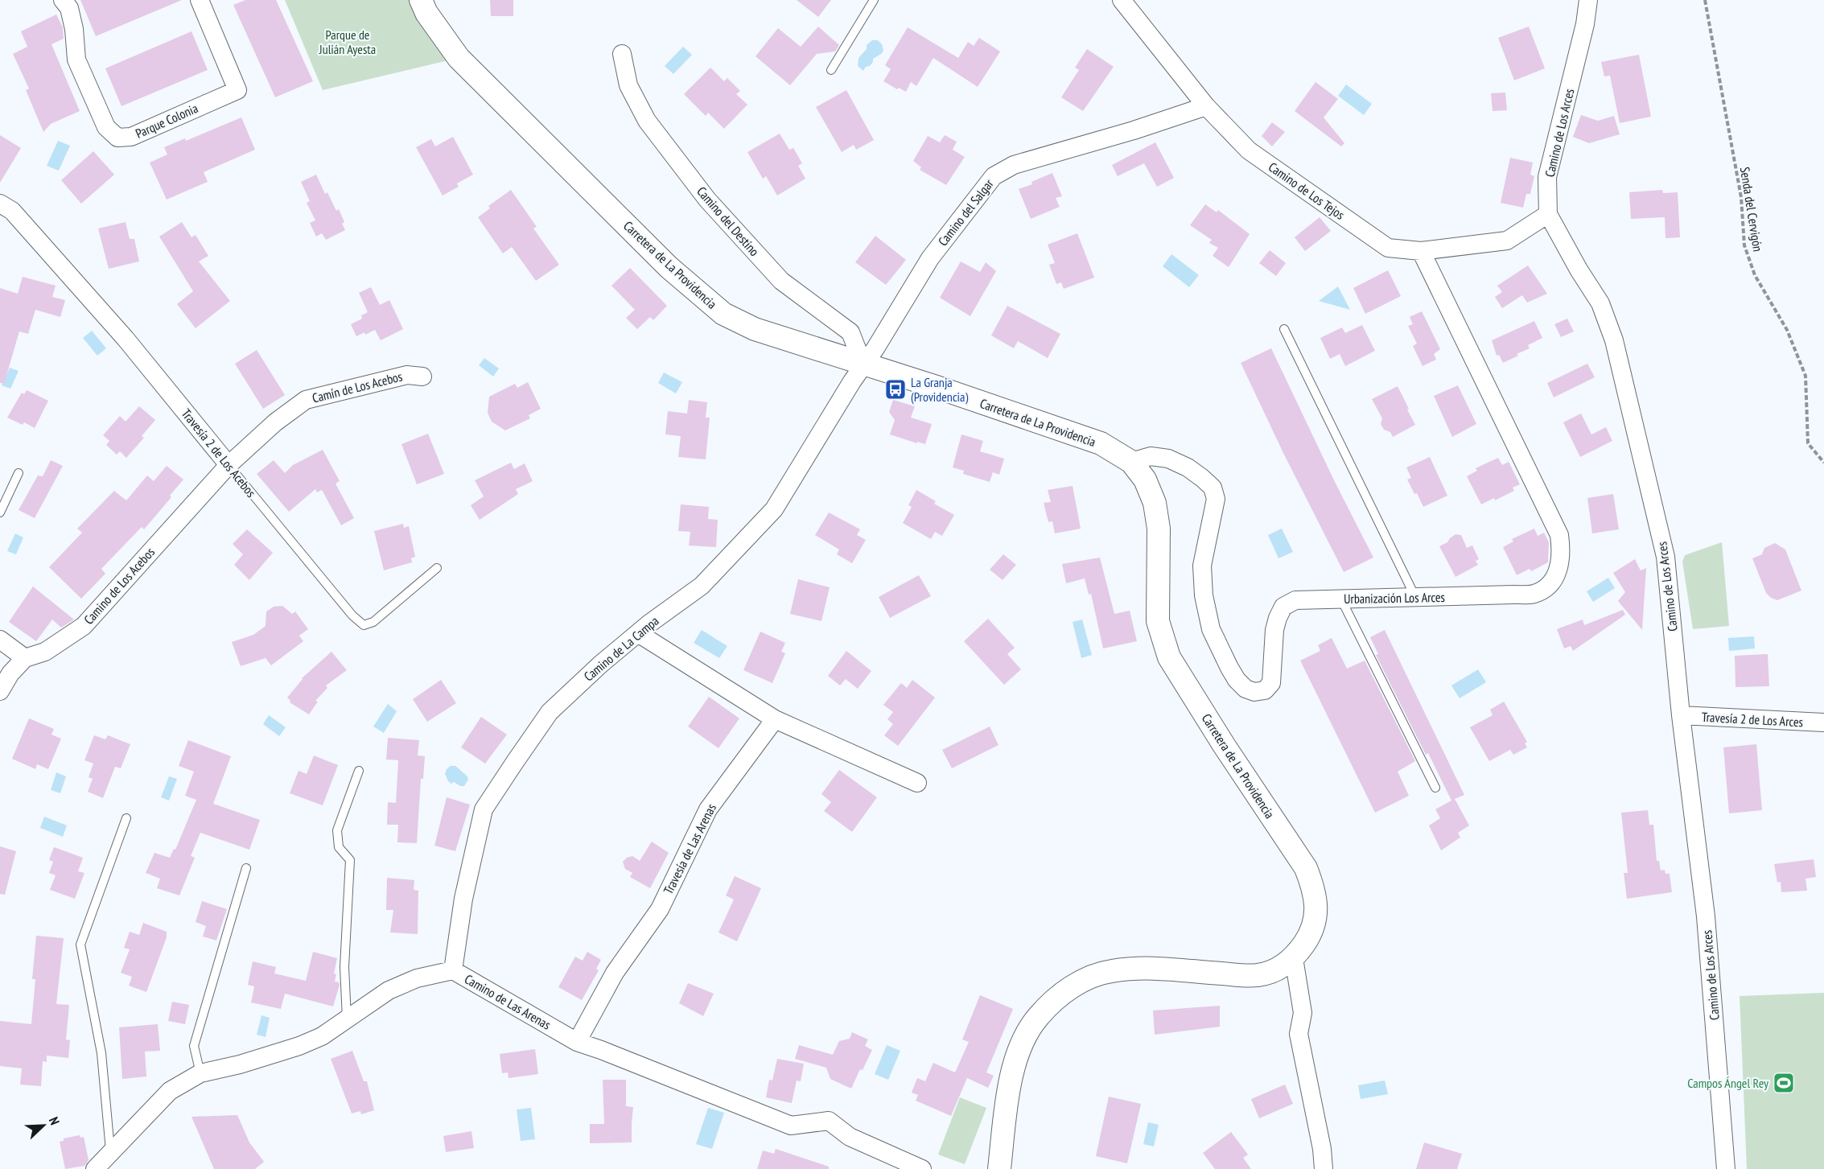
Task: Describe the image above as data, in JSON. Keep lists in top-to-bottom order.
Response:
{
  "streets": {
    "street": [
      "Parque Colonia",
      "Camino de Los Arces",
      "Camino de Los Tejos",
      "Camino del Salgar",
      "Camino del Destino",
      "Carretera de La Providencia",
      "Camín de Los Acebos",
      "Travesía 2 de Los Acebos",
      "Camino de Los Acebos",
      "Urbanización Los Arces",
      "Camino de La Campa",
      "Travesía 2 de Los Arces",
      "Travesía de Las Arenas",
      "Camino de Las Arenas"
    ],
    "path": ["Senda del Cervigón"]
  },
  "crossings": [
    ["Camino de Los Arces", "Camino de Los Tejos"],
    ["Camino de Los Arces", "Travesía 2 de Los Arces"],
    ["Camino de Los Tejos", "Camino del Salgar"],
    ["Camino de Los Tejos", "Urbanización Los Arces"],
    ["Camino del Salgar", "Camino del Destino"],
    ["Camino del Salgar", "Carretera de La Providencia"],
    ["Camino del Salgar", "Camino de La Campa"],
    ["Camino del Destino", "Carretera de La Providencia"],
    ["Camino del Destino", "Camino de La Campa"],
    ["Carretera de La Providencia", "Urbanización Los Arces"],
    ["Carretera de La Providencia", "Camino de La Campa"],
    ["Camín de Los Acebos", "Travesía 2 de Los Acebos"],
    ["Camín de Los Acebos", "Camino de Los Acebos"],
    ["Travesía 2 de Los Acebos", "Camino de Los Acebos"],
    ["Camino de La Campa", "Camino de Las Arenas"],
    ["Travesía de Las Arenas", "Camino de Las Arenas"]
  ],
  "parks": ["Parque de Julián Ayesta"],
  "places": {
    "bus stop": ["La Granja (Providencia)"],
    "sports": ["Campos Ángel Rey"]
  },
  "north": "top right"
}
